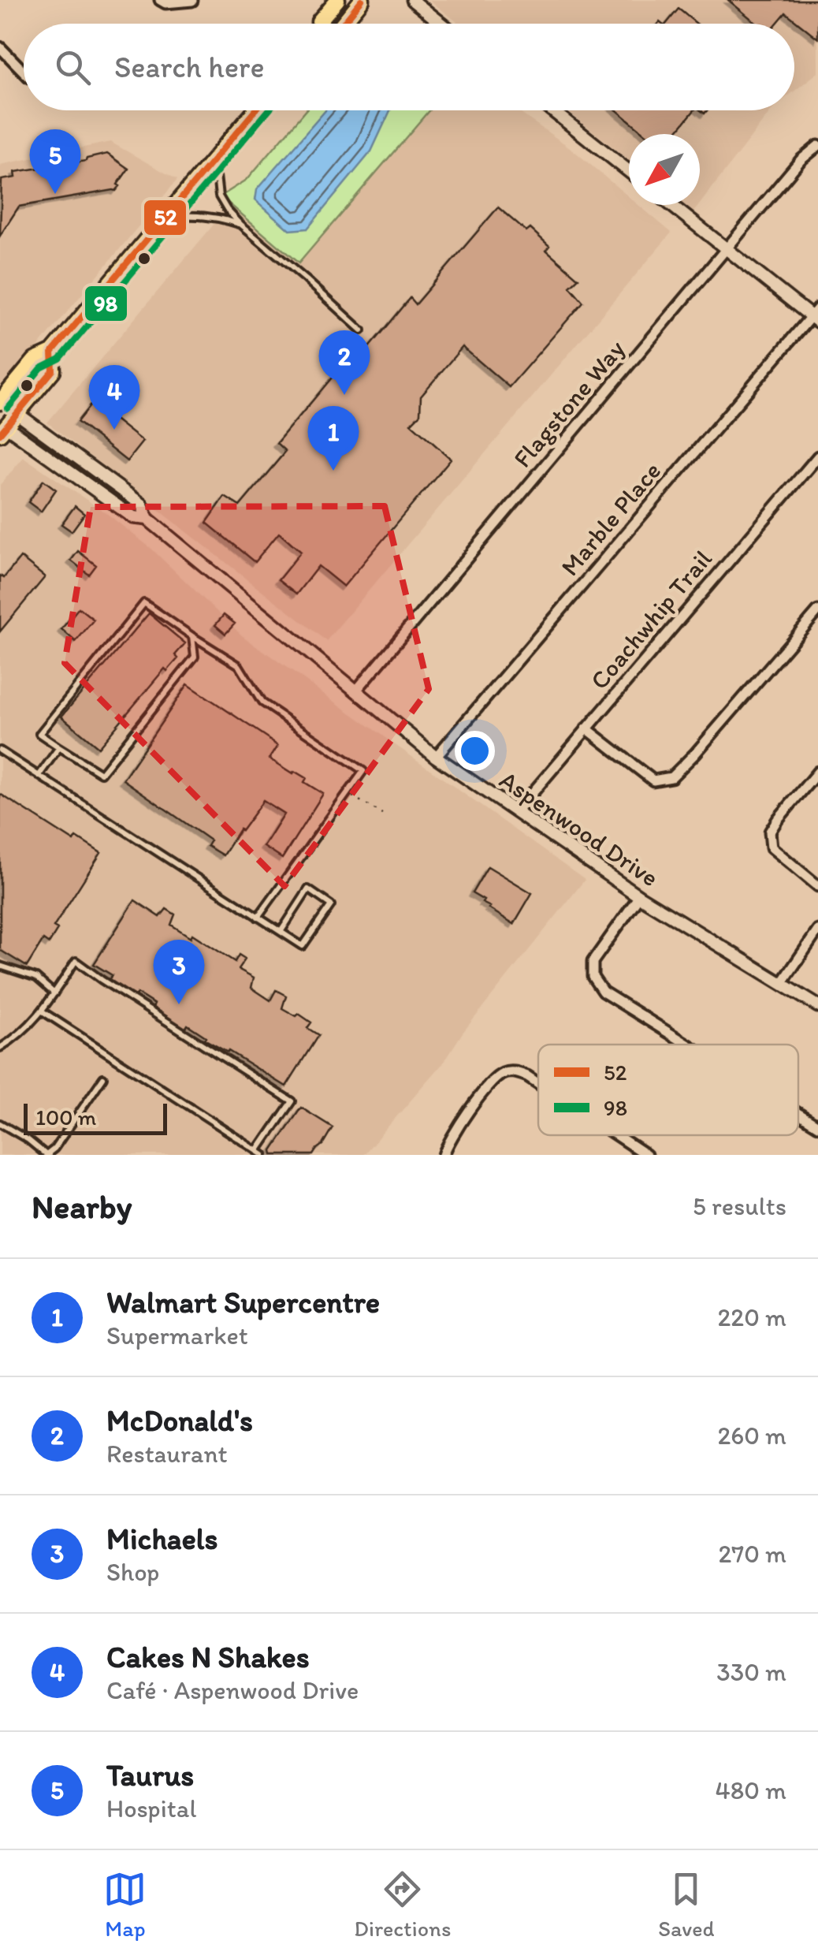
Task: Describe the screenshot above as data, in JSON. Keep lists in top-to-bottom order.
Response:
{
  "streets": {
    "street": [
      "Flagstone Way",
      "Marble Place",
      "Coachwhip Trail",
      "Aspenwood Drive"
    ]
  },
  "crossings": [
    ["Flagstone Way", "Aspenwood Drive"],
    ["Marble Place", "Aspenwood Drive"],
    ["Coachwhip Trail", "Aspenwood Drive"]
  ],
  "lines": ["transit line 52", "transit line 98"],
  "legend": ["52", "98"],
  "scale_bar": "100 m",
  "north": "bottom left",
  "page": {
    "search": "Search here",
    "pins": [
      "5",
      "2",
      "4",
      "1",
      "3"
    ],
    "scale": "100 m",
    "heading": ["Nearby", "5 results"],
    "list": [
      {
        "mark": "1",
        "name": "Walmart Supercentre",
        "note": "Supermarket",
        "value": "220 m"
      },
      {
        "mark": "2",
        "name": "McDonald's",
        "note": "Restaurant",
        "value": "260 m"
      },
      {
        "mark": "3",
        "name": "Michaels",
        "note": "Shop",
        "value": "270 m"
      },
      {
        "mark": "4",
        "name": "Cakes N Shakes",
        "note": "Café · Aspenwood Drive",
        "value": "330 m"
      },
      {
        "mark": "5",
        "name": "Taurus",
        "note": "Hospital",
        "value": "480 m"
      }
    ],
    "nav": ["Map", "Directions", "Saved"]
  }
}
